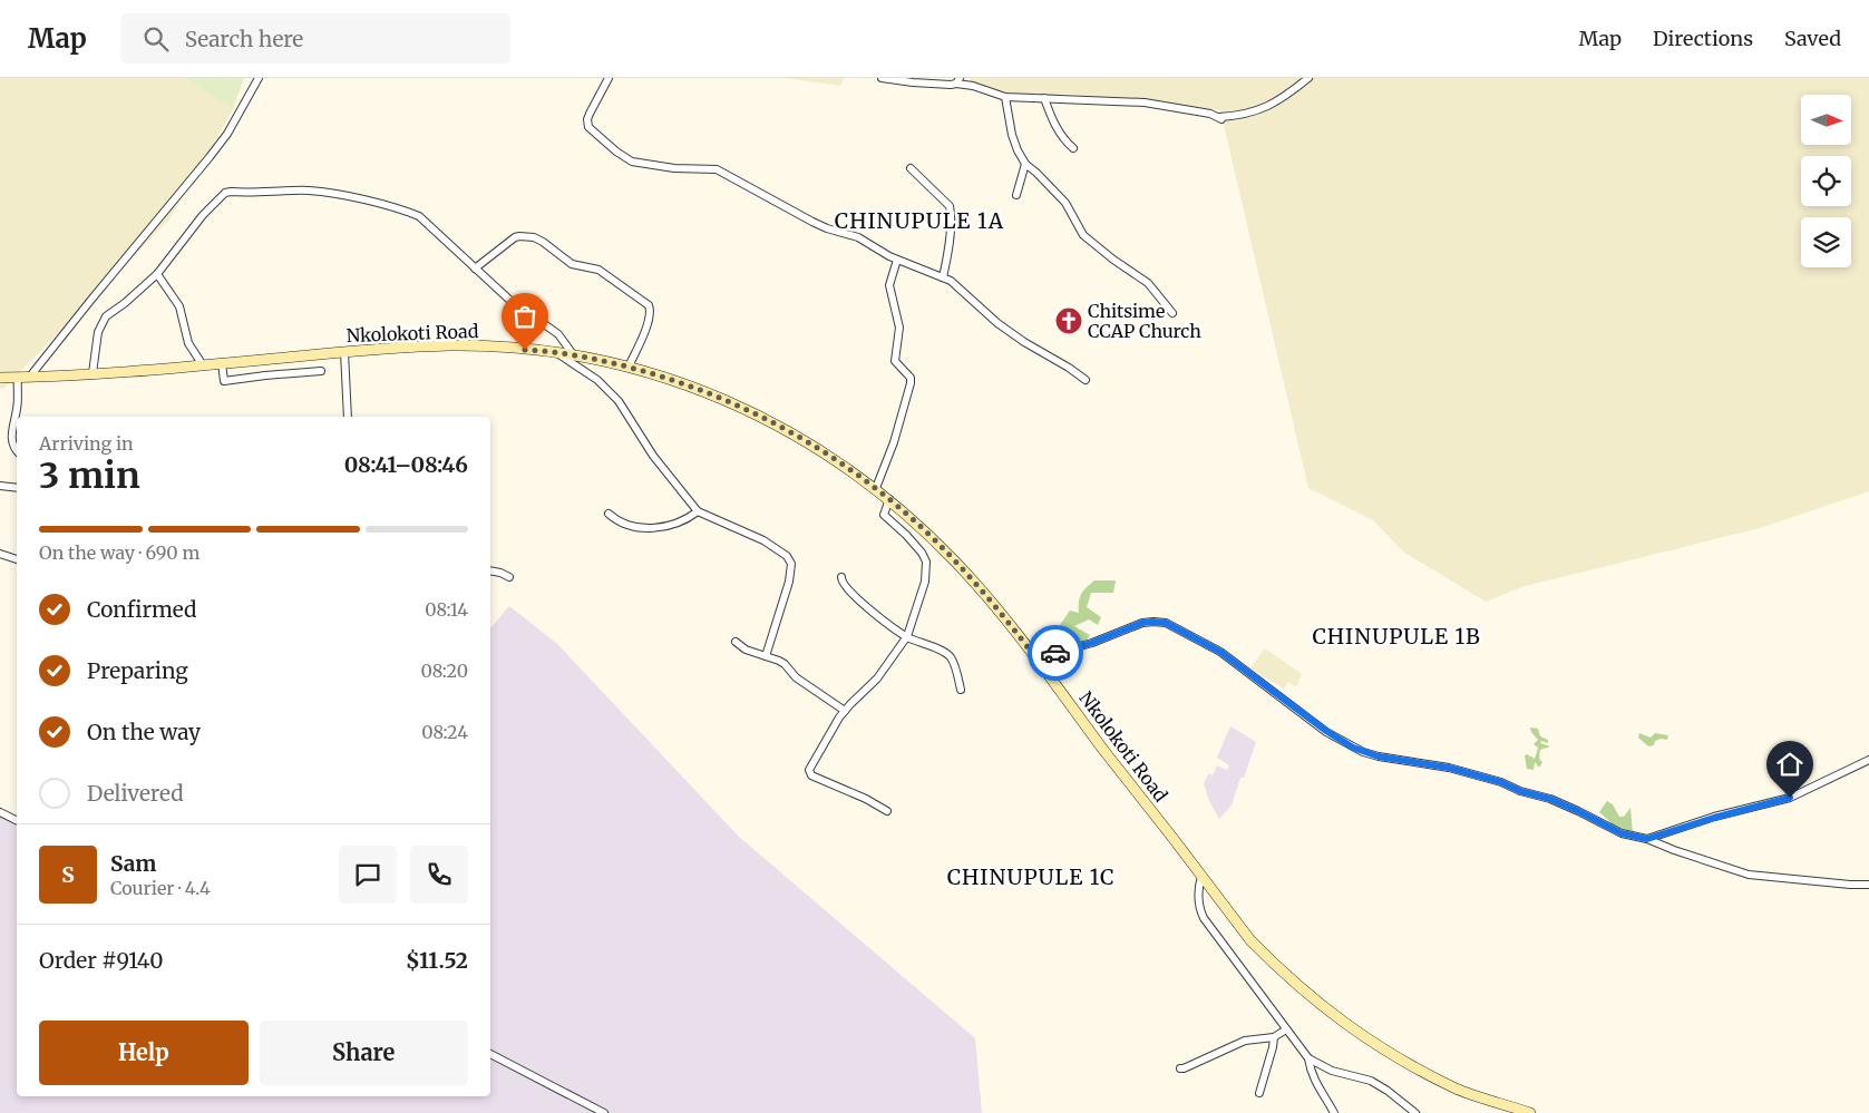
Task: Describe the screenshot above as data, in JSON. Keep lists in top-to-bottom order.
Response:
{
  "streets": {
    "main road": ["Nkolokoti Road"]
  },
  "districts": ["CHINUPULE 1A", "CHINUPULE 1B", "CHINUPULE 1C"],
  "places": {
    "church": ["Chitsime CCAP Church"]
  },
  "north": "right",
  "page": {
    "header": "Map",
    "search": "Search here",
    "nav": ["Map", "Directions", "Saved"],
    "heading": ["3 min", "Arriving in", "08:41–08:46"],
    "panel": [
      "Sam",
      "Courier · 4.4",
      "Order #9140",
      "$11.52"
    ],
    "bar": "On the way · 690 m",
    "list": [
      ["Confirmed", "08:14"],
      ["Preparing", "08:20"],
      ["On the way", "08:24"],
      "Delivered"
    ],
    "round": "S",
    "buttons": ["Help", "Share"]
  }
}
